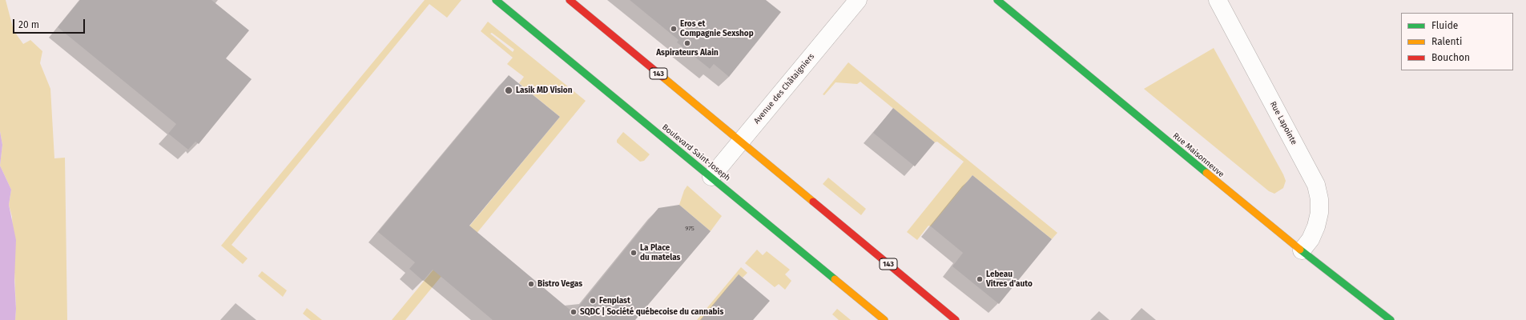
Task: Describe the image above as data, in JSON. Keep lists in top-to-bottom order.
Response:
{
  "streets": {
    "main road": ["143", "Boulevard Saint-Joseph", "Rue Maisonneuve"],
    "street": ["Avenue des Châtaigniers", "Rue Lapointe"]
  },
  "crossings": [
    ["143", "Avenue des Châtaigniers"],
    ["Avenue des Châtaigniers", "Boulevard Saint-Joseph"],
    ["Rue Lapointe", "Rue Maisonneuve"]
  ],
  "places": [
    "Eros et Compagnie Sexshop",
    "Aspirateurs Alain",
    "Lasik MD Vision",
    "La Place du matelas",
    "Lebeau Vitres d'auto",
    "Bistro Vegas",
    "Fenplast",
    "SQDC | Société québecoise du cannabis"
  ],
  "house_numbers": ["975"],
  "legend": ["Fluide", "Ralenti", "Bouchon"],
  "scale_bar": "20 m"
}
